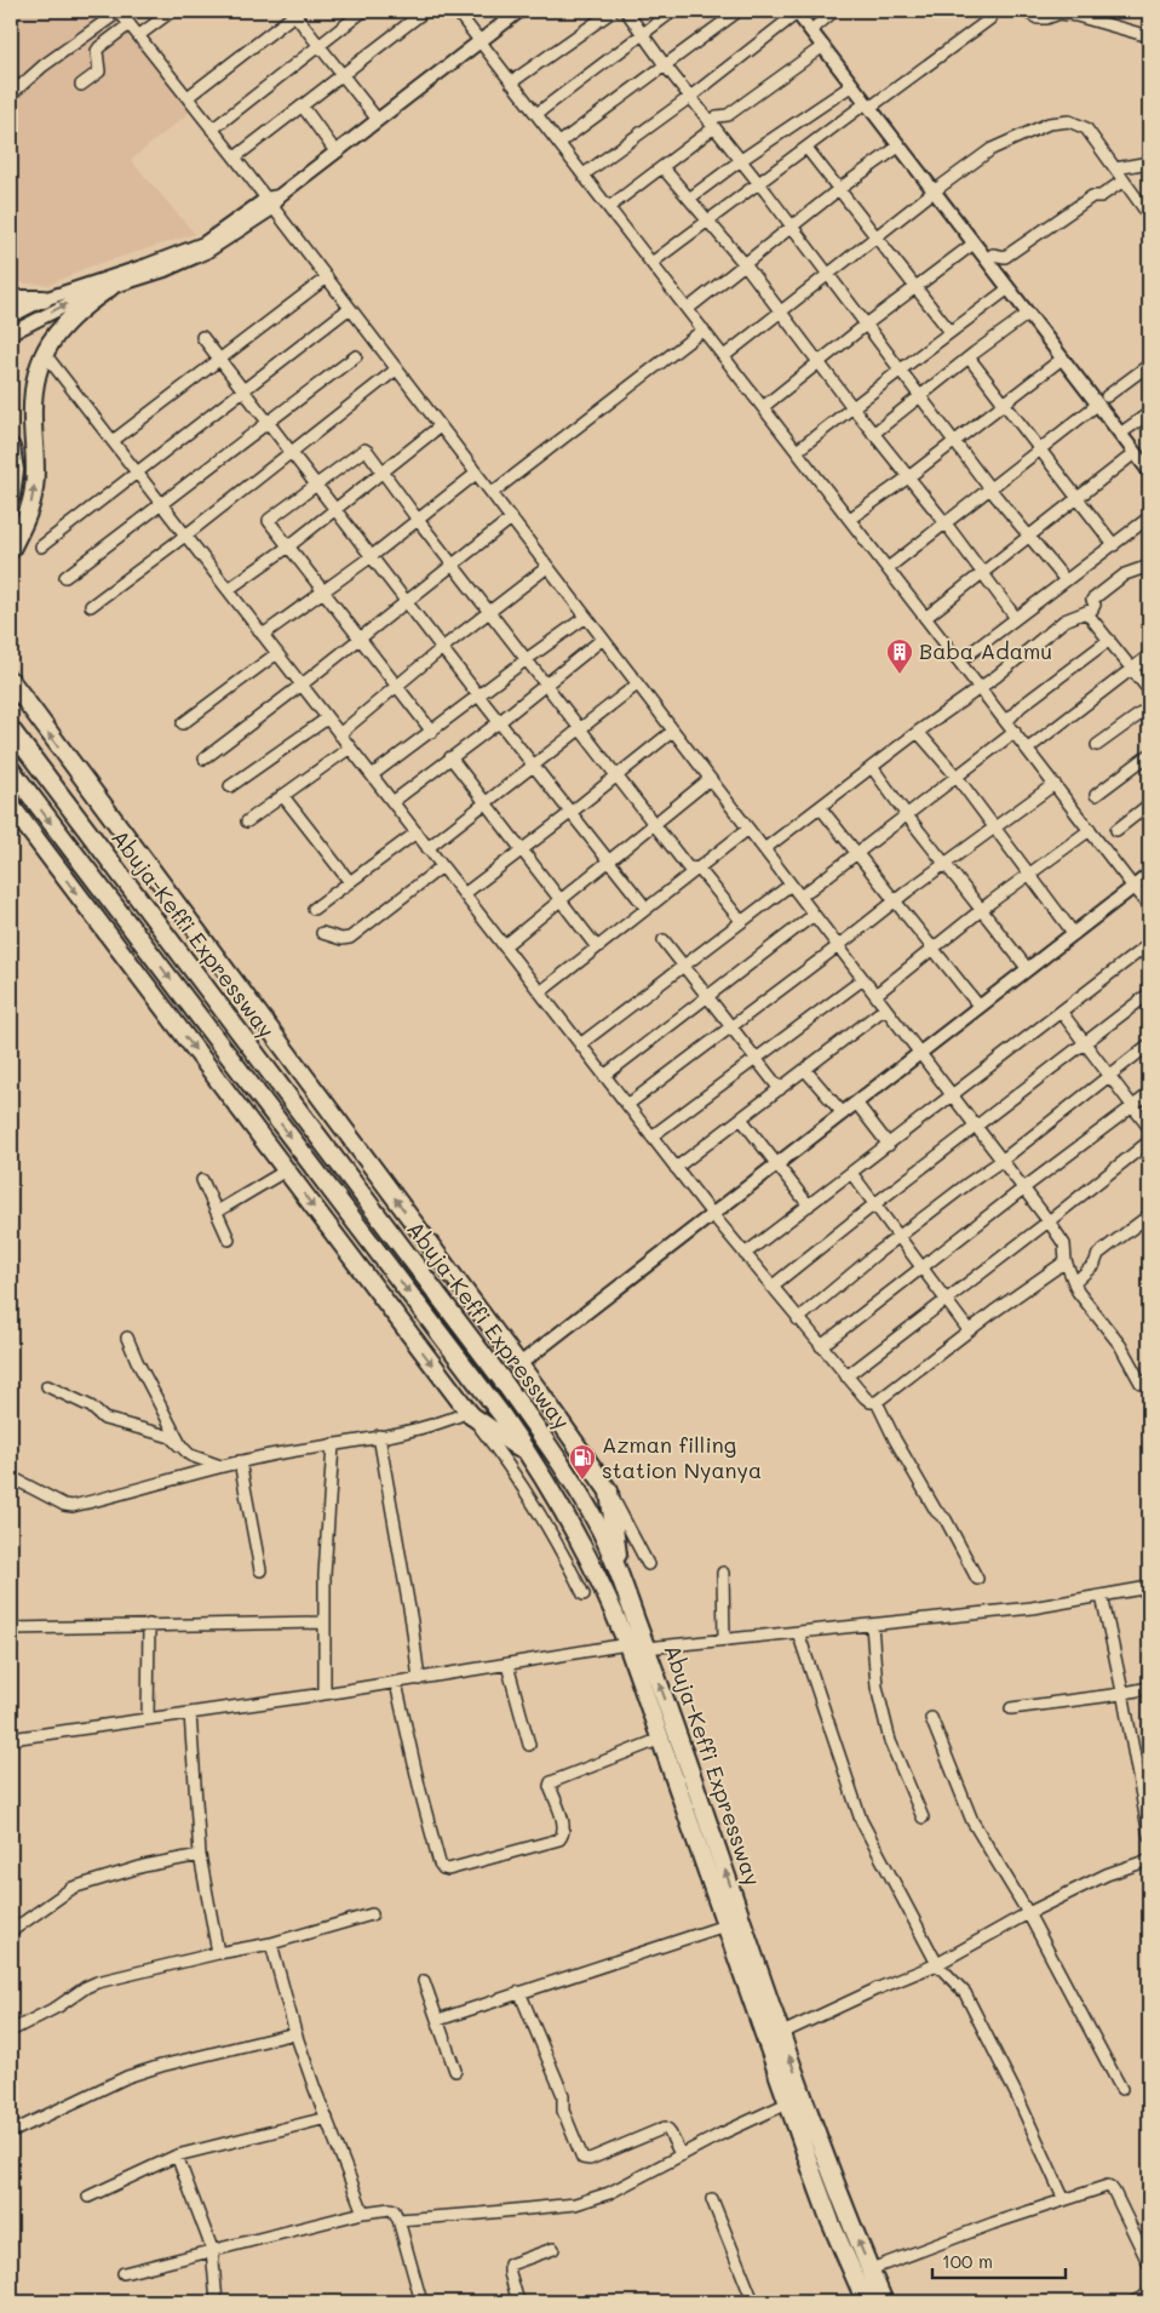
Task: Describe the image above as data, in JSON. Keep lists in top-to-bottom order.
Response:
{
  "streets": {
    "main road": ["Abuja-Keffi Expressway"]
  },
  "places": {
    "building": ["Baba Adamu"],
    "fuel station": ["Azman filling station Nyanya"]
  },
  "scale_bar": "100 m"
}
